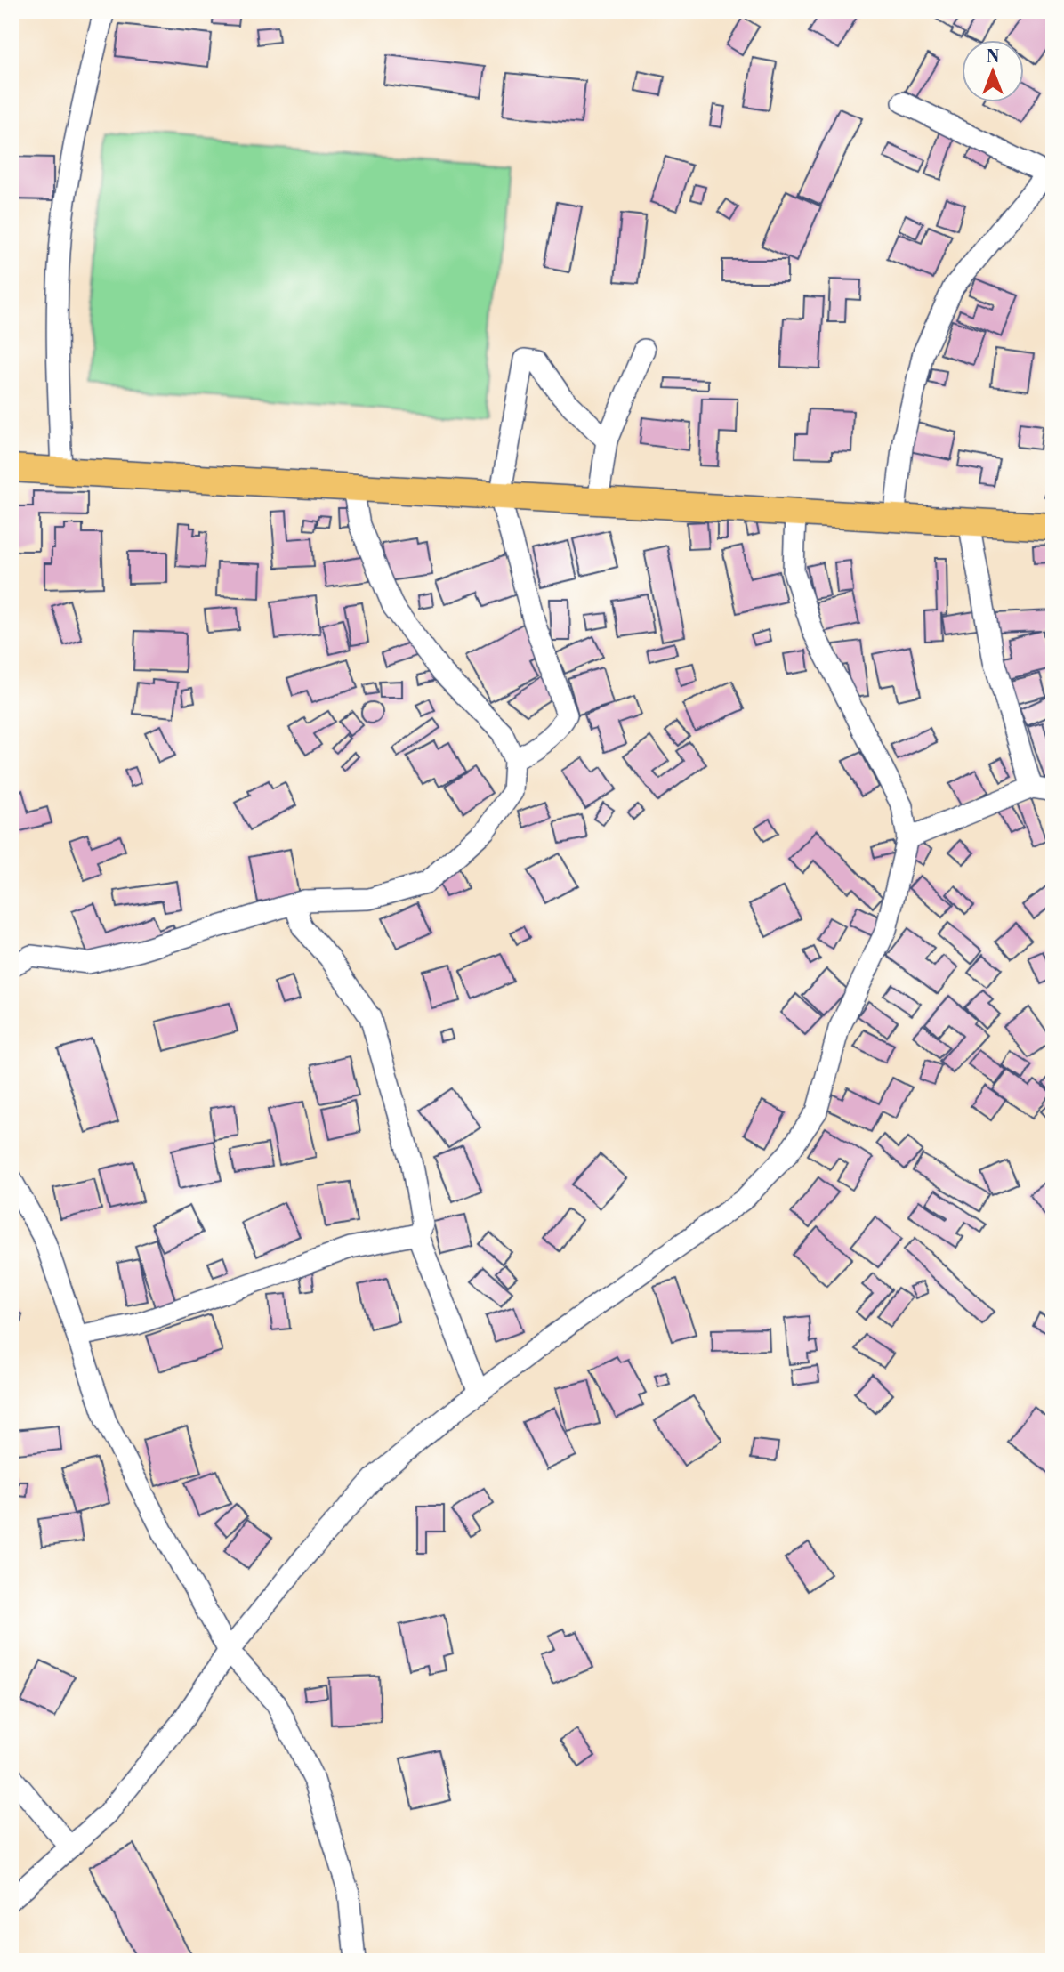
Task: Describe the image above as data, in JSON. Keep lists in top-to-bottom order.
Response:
{
  "north": "top"
}
